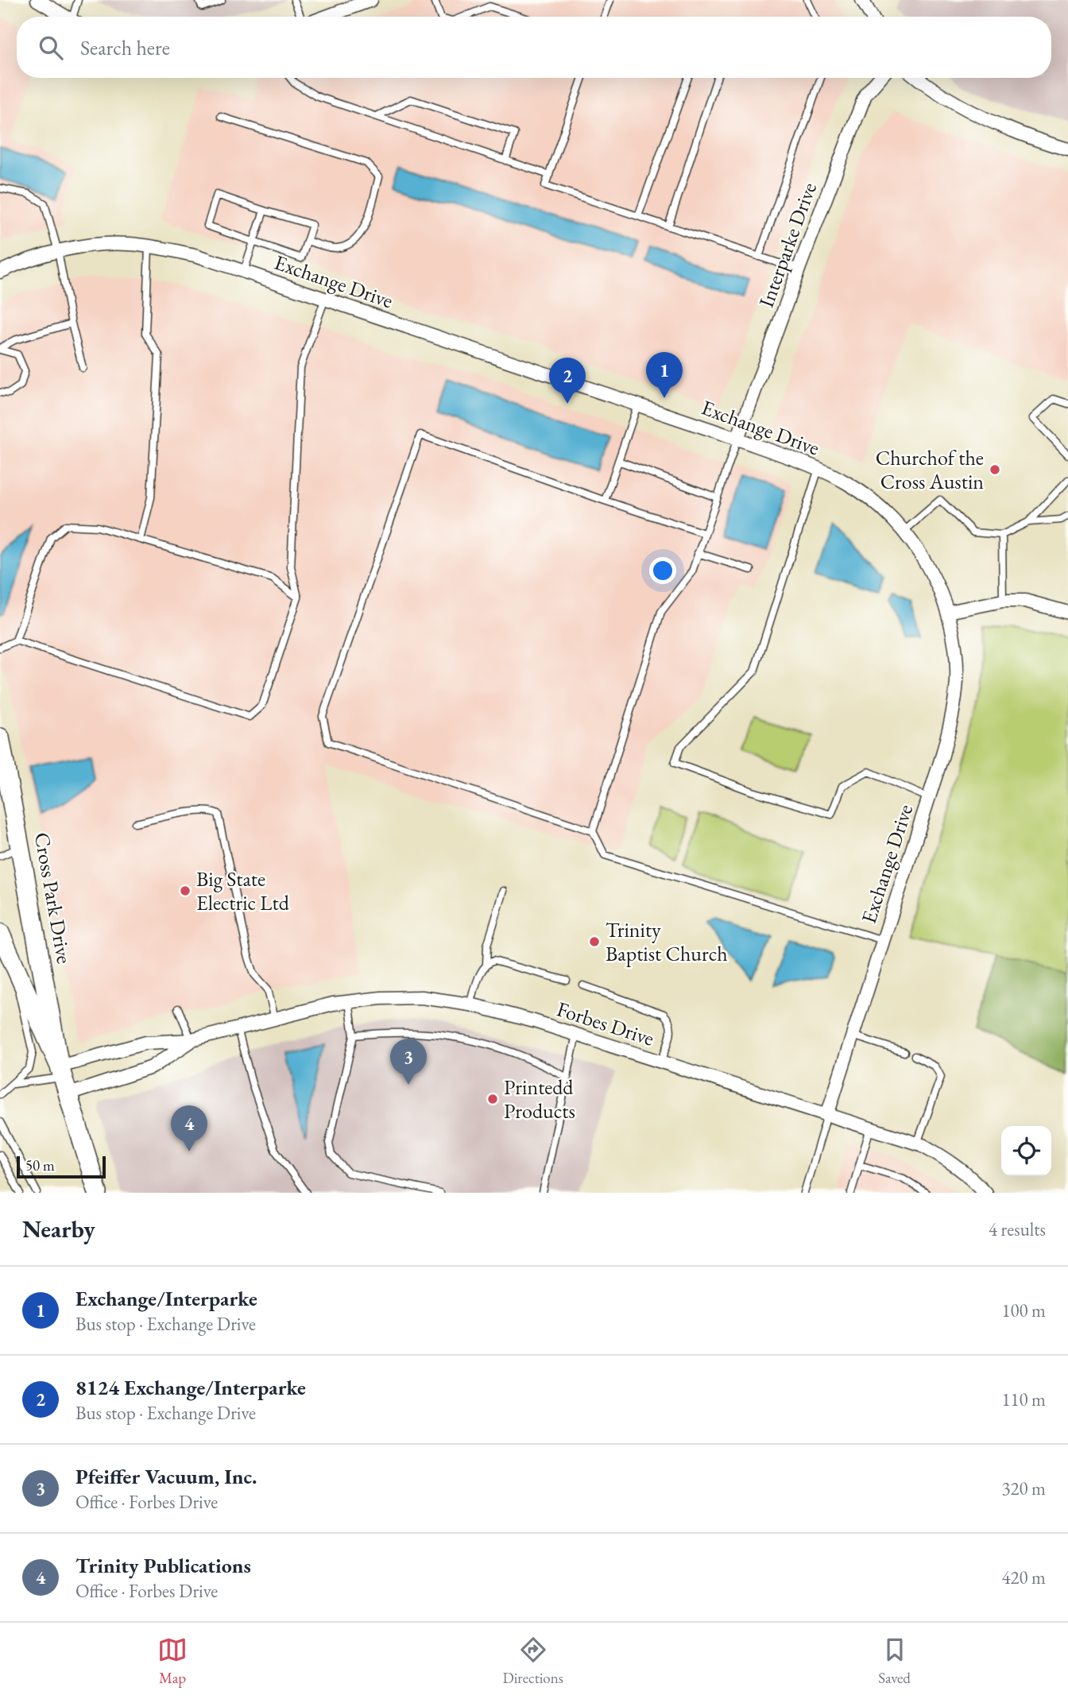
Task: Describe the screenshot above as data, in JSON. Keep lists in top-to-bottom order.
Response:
{
  "streets": {
    "street": [
      "Interparke Drive",
      "Exchange Drive",
      "Cross Park Drive",
      "Forbes Drive"
    ]
  },
  "crossings": [
    ["Interparke Drive", "Exchange Drive"],
    ["Exchange Drive", "Forbes Drive"],
    ["Cross Park Drive", "Forbes Drive"]
  ],
  "places": [
    "Churchof the Cross Austin",
    "Big State Electric Ltd",
    "Trinity Baptist Church",
    "Printedd Products"
  ],
  "scale_bar": "50 m",
  "page": {
    "search": "Search here",
    "pins": [
      "1",
      "2",
      "3",
      "4"
    ],
    "scale": "50 m",
    "heading": ["Nearby", "4 results"],
    "list": [
      {
        "mark": "1",
        "name": "Exchange/Interparke",
        "note": "Bus stop · Exchange Drive",
        "value": "100 m"
      },
      {
        "mark": "2",
        "name": "8124 Exchange/Interparke",
        "note": "Bus stop · Exchange Drive",
        "value": "110 m"
      },
      {
        "mark": "3",
        "name": "Pfeiffer Vacuum, Inc.",
        "note": "Office · Forbes Drive",
        "value": "320 m"
      },
      {
        "mark": "4",
        "name": "Trinity Publications",
        "note": "Office · Forbes Drive",
        "value": "420 m"
      }
    ],
    "nav": ["Map", "Directions", "Saved"]
  }
}
